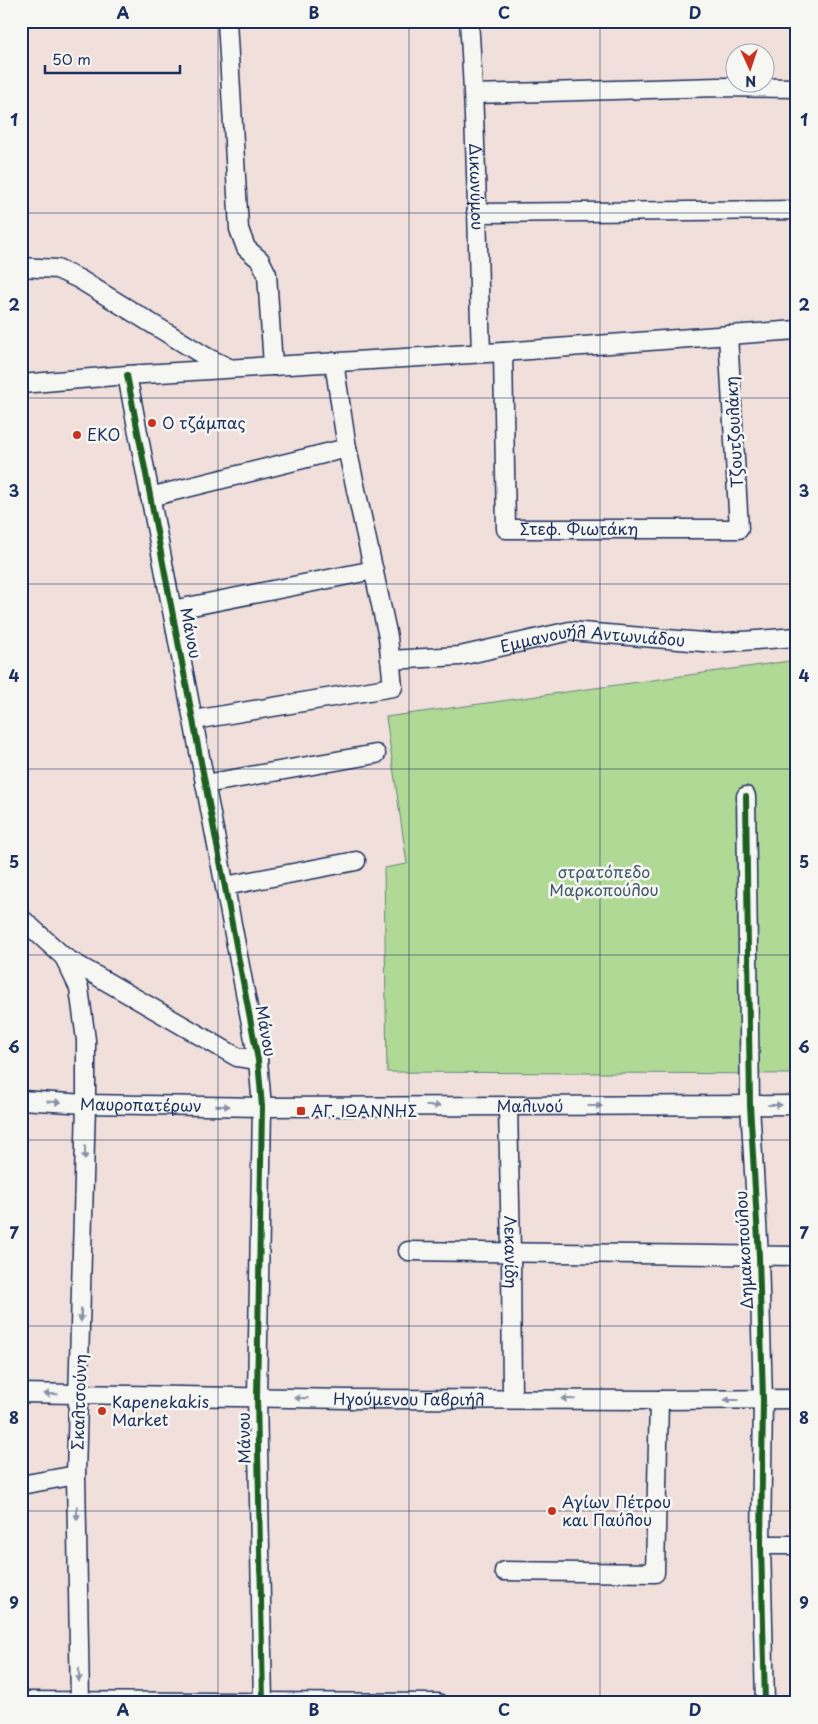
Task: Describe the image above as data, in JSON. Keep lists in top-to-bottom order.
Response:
{
  "streets": {
    "street": [
      "Δικωνύμου",
      "Τζουτζουλάκη",
      "Στεφ. Φιωτάκη",
      "Μάνου",
      "Εμμανουήλ Αντωνιάδου",
      "Μαυροπατέρων",
      "Μαλινού",
      "Δημακοπούλου",
      "Λεκανίδη",
      "Ηγούμενου Γαβριήλ",
      "Σκαλτσούνη"
    ]
  },
  "crossings": [
    ["Τζουτζουλάκη", "Στεφ. Φιωτάκη"],
    ["Μάνου", "Μαυροπατέρων"],
    ["Μάνου", "Μαλινού"],
    ["Μάνου", "Ηγούμενου Γαβριήλ"],
    ["Μαυροπατέρων", "Μαλινού"],
    ["Μαυροπατέρων", "Σκαλτσούνη"],
    ["Μαλινού", "Δημακοπούλου"],
    ["Μαλινού", "Λεκανίδη"],
    ["Δημακοπούλου", "Ηγούμενου Γαβριήλ"],
    ["Λεκανίδη", "Ηγούμενου Γαβριήλ"],
    ["Ηγούμενου Γαβριήλ", "Σκαλτσούνη"]
  ],
  "one_way": ["Μαυροπατέρων", "Σκαλτσούνη"],
  "parks": ["στρατόπεδο Μαρκοπούλου"],
  "places": {
    "other": [
      "Ο τζάμπας",
      "EKO",
      "Kapenekakis Market",
      "Αγίων Πέτρου και Παύλου"
    ],
    "transit": ["ΑΓ. ΙΩΑΝΝΗΣ"]
  },
  "scale_bar": "50 m",
  "north": "bottom",
  "grid": {
    "columns": [
      "A",
      "B",
      "C",
      "D"
    ],
    "rows": [
      "1",
      "2",
      "3",
      "4",
      "5",
      "6",
      "7",
      "8",
      "9"
    ]
  }
}
